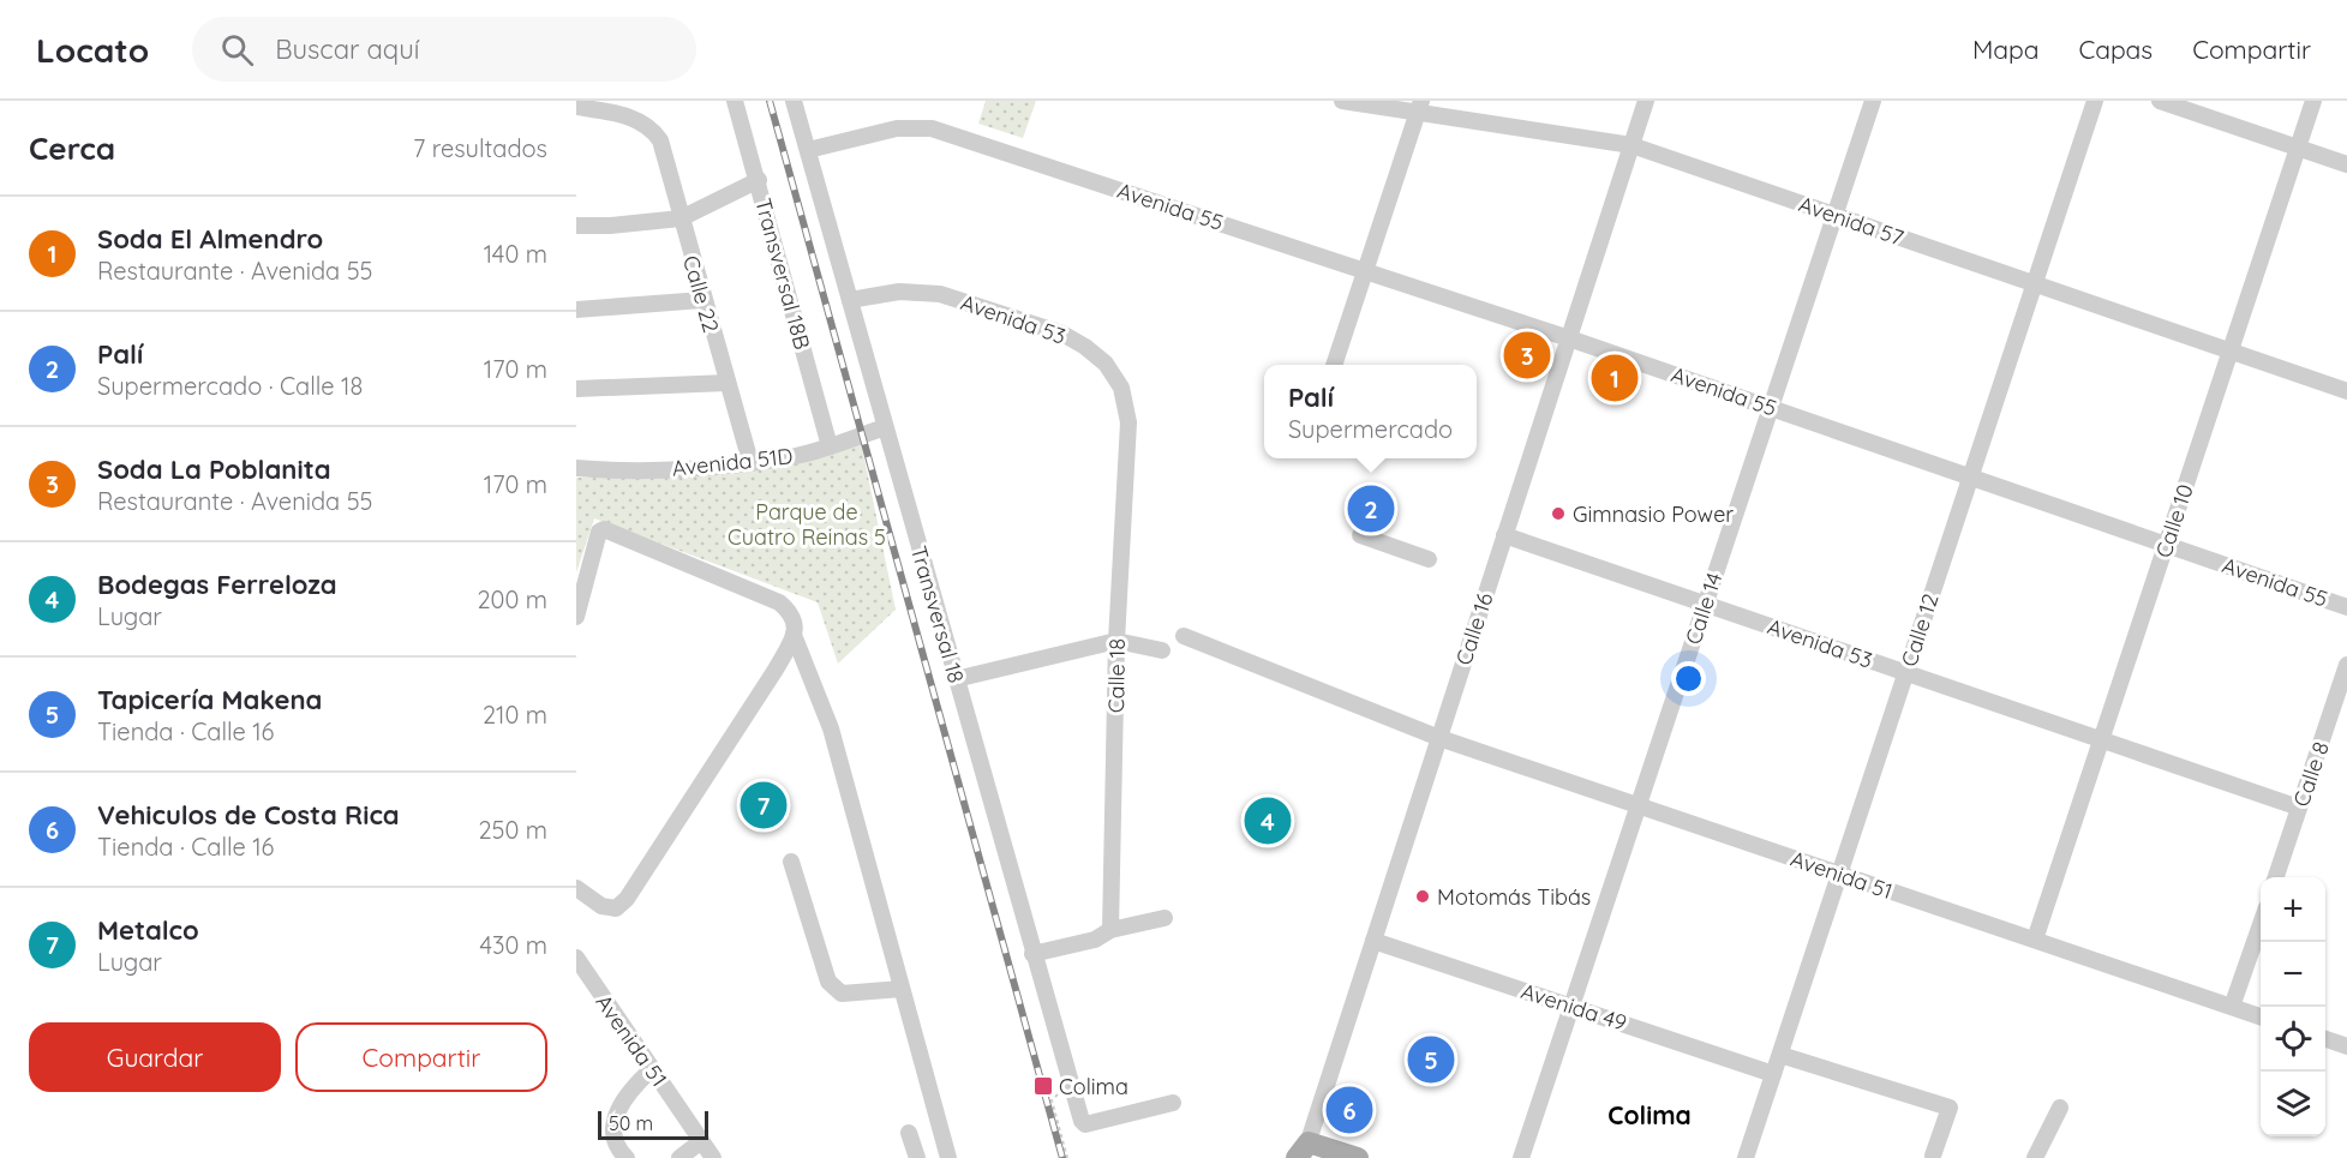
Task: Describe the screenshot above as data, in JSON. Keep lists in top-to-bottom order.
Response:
{
  "streets": {
    "street": [
      "Avenida 55",
      "Avenida 57",
      "Transversal 18B",
      "Calle 22",
      "Avenida 53",
      "Avenida 51D",
      "Calle 10",
      "Calle 14",
      "Transversal 18",
      "Calle 16",
      "Calle 12",
      "Calle 18",
      "Calle 8",
      "Avenida 51",
      "Avenida 49"
    ]
  },
  "crossings": [
    ["Avenida 55", "Calle 10"],
    ["Avenida 55", "Calle 14"],
    ["Avenida 55", "Transversal 18"],
    ["Avenida 55", "Calle 16"],
    ["Avenida 55", "Calle 12"],
    ["Avenida 57", "Calle 10"],
    ["Avenida 57", "Calle 14"],
    ["Avenida 57", "Calle 16"],
    ["Avenida 57", "Calle 12"],
    ["Transversal 18B", "Avenida 51D"],
    ["Calle 22", "Avenida 51D"],
    ["Avenida 53", "Calle 10"],
    ["Avenida 53", "Calle 14"],
    ["Avenida 53", "Transversal 18"],
    ["Avenida 53", "Calle 16"],
    ["Avenida 53", "Calle 12"],
    ["Avenida 53", "Calle 18"],
    ["Avenida 53", "Calle 8"],
    ["Avenida 51D", "Transversal 18"],
    ["Calle 10", "Avenida 51"],
    ["Calle 14", "Avenida 51"],
    ["Calle 14", "Avenida 49"],
    ["Calle 16", "Avenida 51"],
    ["Calle 16", "Avenida 49"],
    ["Calle 12", "Avenida 51"],
    ["Calle 12", "Avenida 49"]
  ],
  "districts": ["Colima"],
  "parks": ["Parque de Cuatro Reinas 5"],
  "places": {
    "other": ["Gimnasio Power", "Motomás Tibás"],
    "transit": ["Colima"]
  },
  "scale_bar": "50 m",
  "page": {
    "header": "Locato",
    "search": "Buscar aquí",
    "nav": ["Mapa", "Capas", "Compartir"],
    "heading": ["Cerca", "7 resultados"],
    "list": [
      {
        "mark": "1",
        "name": "Soda El Almendro",
        "note": "Restaurante · Avenida 55",
        "value": "140 m"
      },
      {
        "mark": "2",
        "name": "Palí",
        "note": "Supermercado · Calle 18",
        "value": "170 m"
      },
      {
        "mark": "3",
        "name": "Soda La Poblanita",
        "note": "Restaurante · Avenida 55",
        "value": "170 m"
      },
      {
        "mark": "4",
        "name": "Bodegas Ferreloza",
        "note": "Lugar",
        "value": "200 m"
      },
      {
        "mark": "5",
        "name": "Tapicería Makena",
        "note": "Tienda · Calle 16",
        "value": "210 m"
      },
      {
        "mark": "6",
        "name": "Vehiculos de Costa Rica",
        "note": "Tienda · Calle 16",
        "value": "250 m"
      },
      {
        "mark": "7",
        "name": "Metalco",
        "note": "Lugar",
        "value": "430 m"
      }
    ],
    "pins": [
      "3",
      "1",
      "2",
      "7",
      "4",
      "5",
      "6"
    ],
    "popup": ["Palí", "Supermercado"],
    "map_buttons": ["+", "−"],
    "buttons": ["Guardar", "Compartir"],
    "scale": "50 m"
  }
}
